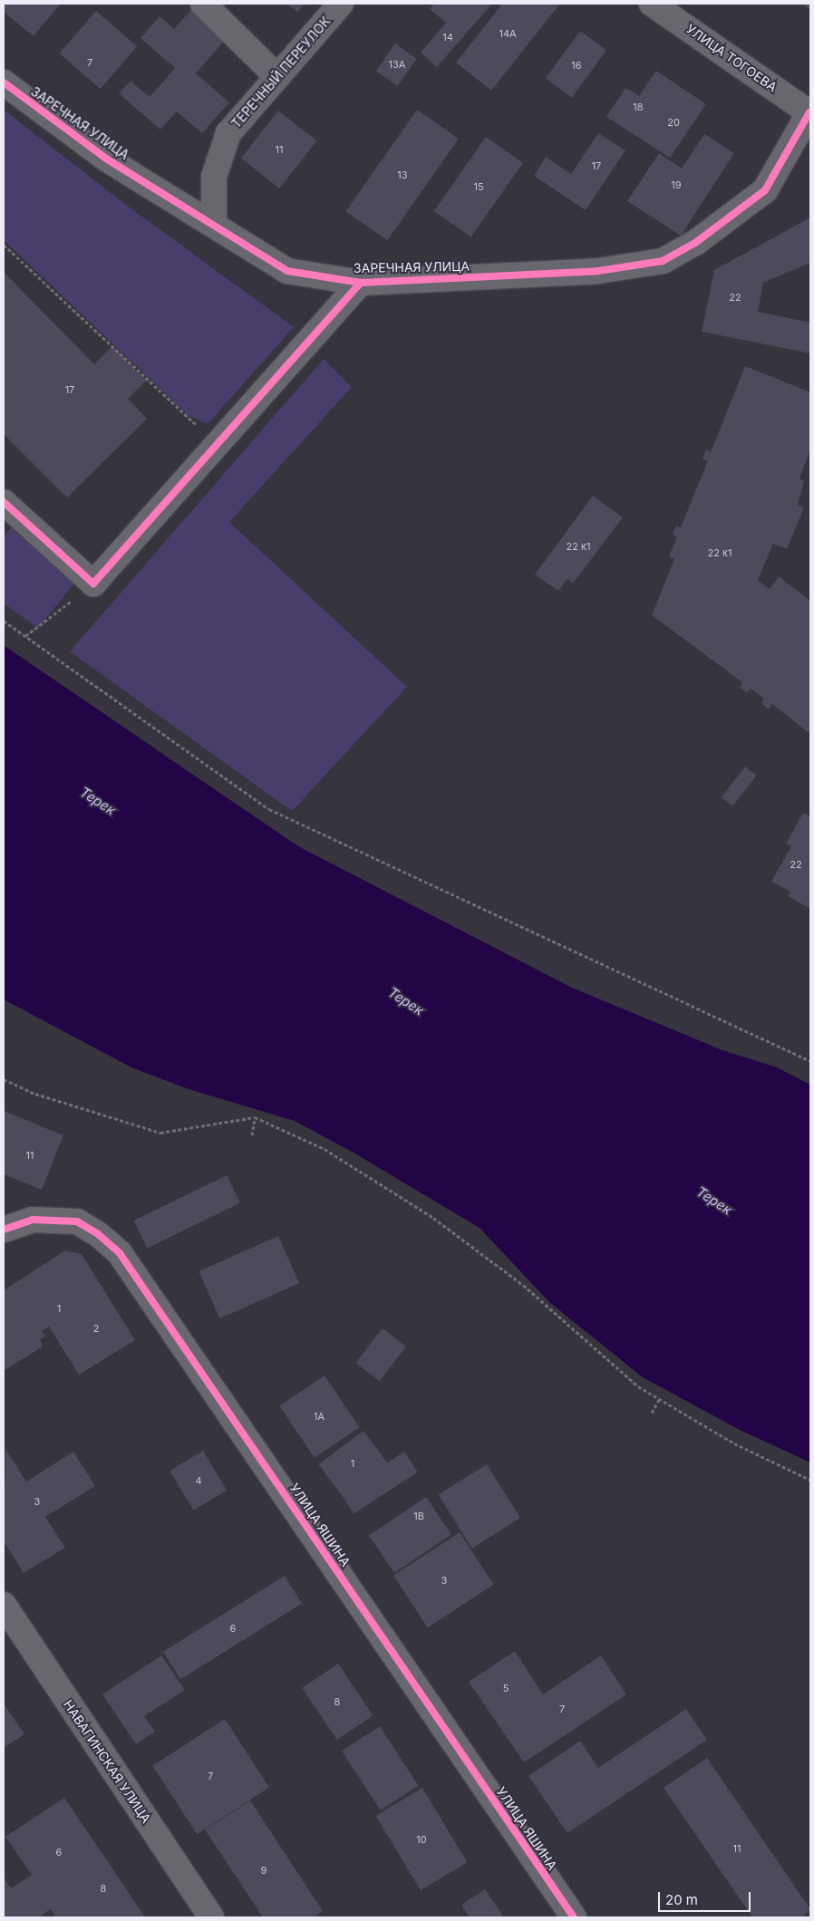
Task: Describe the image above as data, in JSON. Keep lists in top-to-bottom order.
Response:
{
  "streets": {
    "street": [
      "УЛИЦА ТОГОЕВА",
      "ТЕРЕЧНЫЙ ПЕРЕУЛОК",
      "ЗАРЕЧНАЯ УЛИЦА",
      "УЛИЦА ЯШИНА",
      "НАВАГИНСКАЯ УЛИЦА"
    ]
  },
  "crossings": [
    ["УЛИЦА ТОГОЕВА", "ЗАРЕЧНАЯ УЛИЦА"],
    ["ТЕРЕЧНЫЙ ПЕРЕУЛОК", "ЗАРЕЧНАЯ УЛИЦА"]
  ],
  "water": ["Терек"],
  "house_numbers": [
    "14А",
    "14",
    "7",
    "13А",
    "16",
    "18",
    "20",
    "11",
    "17",
    "13",
    "19",
    "15",
    "22",
    "17",
    "22 к1",
    "22 к1",
    "22",
    "11",
    "1",
    "2",
    "1А",
    "1",
    "4",
    "3",
    "1В",
    "3",
    "6",
    "5",
    "8",
    "7",
    "7",
    "10",
    "11",
    "6",
    "9",
    "8"
  ],
  "scale_bar": "20 m"
}
